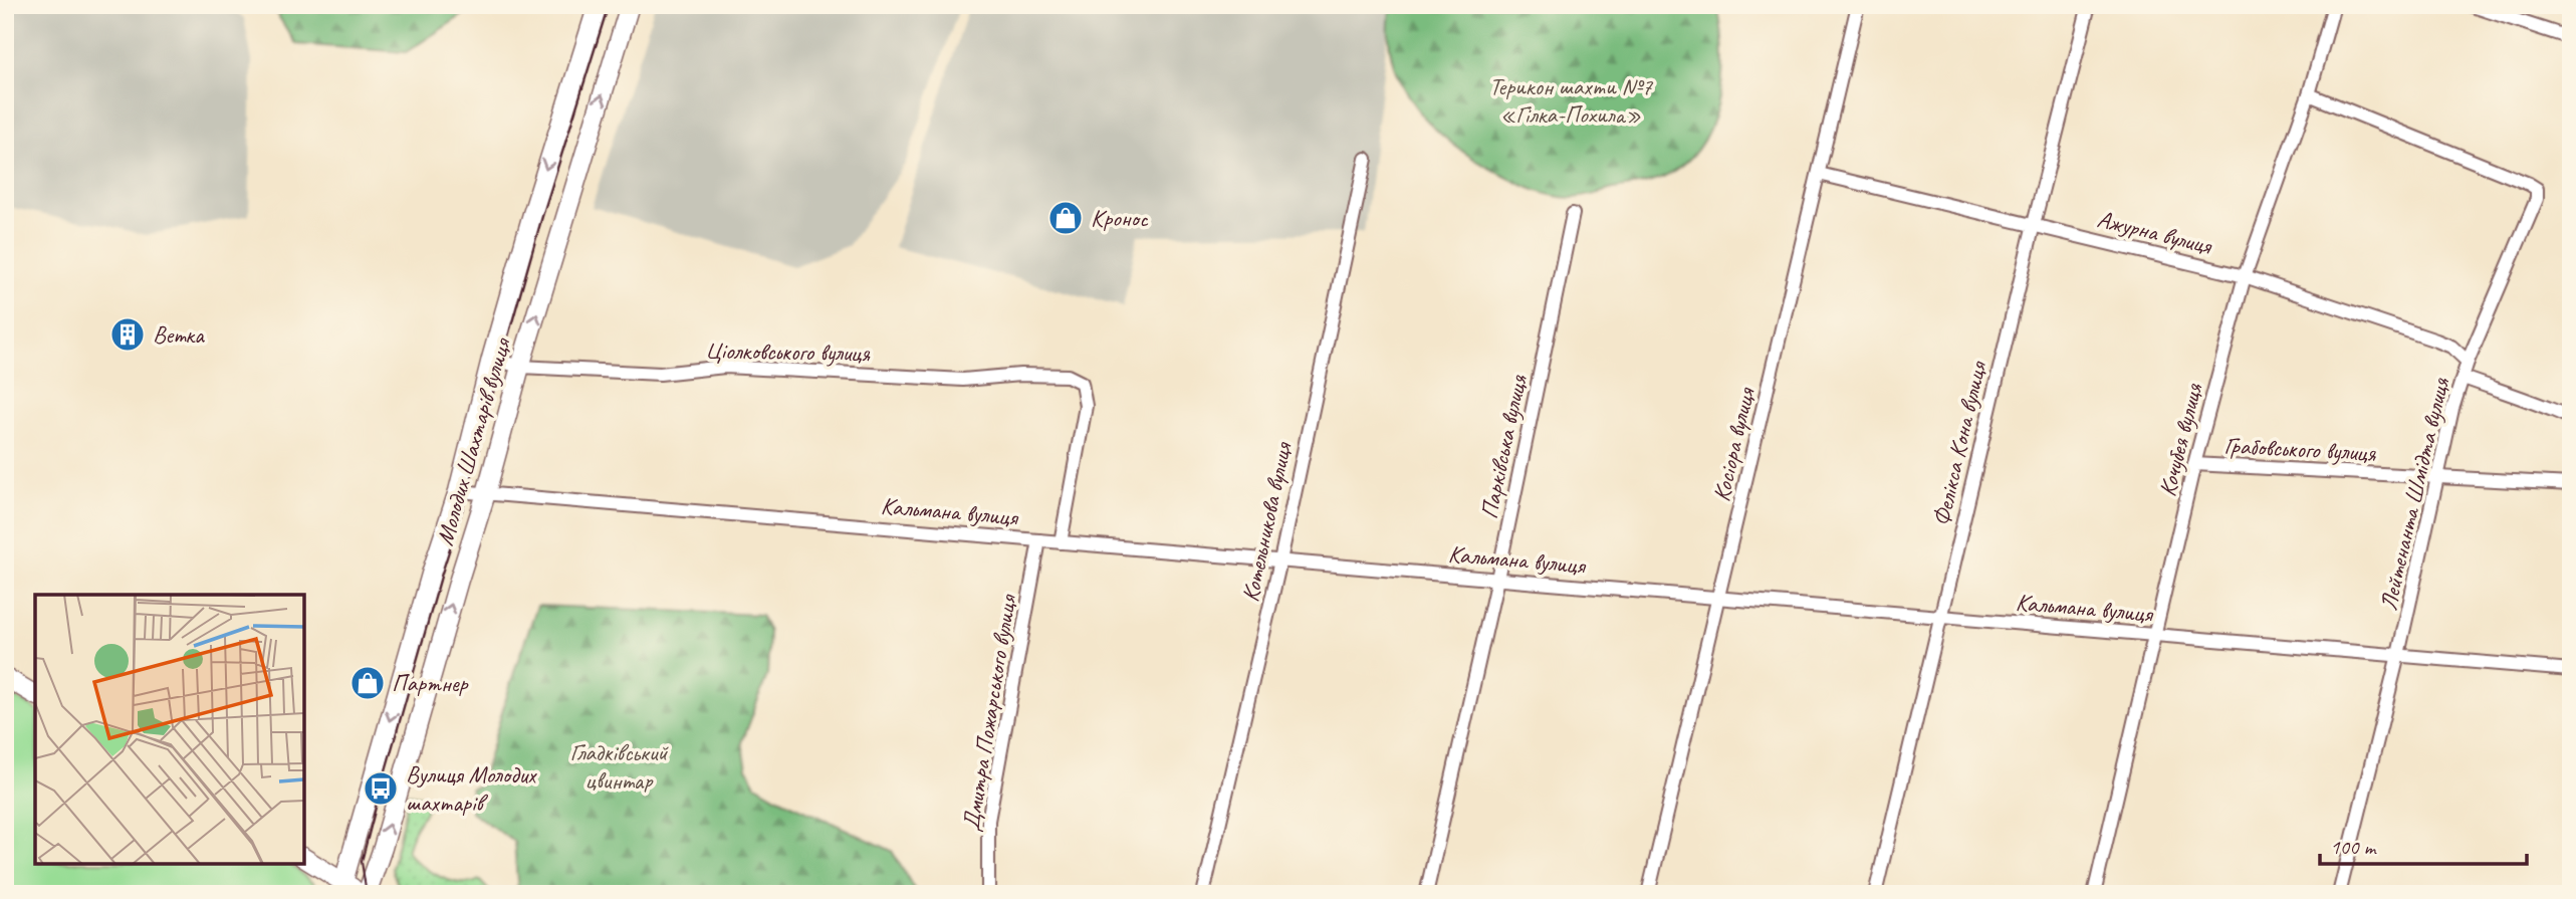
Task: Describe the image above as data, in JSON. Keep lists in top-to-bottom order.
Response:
{
  "streets": {
    "main road": ["Молодих Шахтарів вулиця"],
    "street": [
      "Ажурна вулиця",
      "Ціолковського вулиця",
      "Кочубея вулиця",
      "Фелікса Кона вулиця",
      "Косіора вулиця",
      "Парківська вулиця",
      "Грабовського вулиця",
      "Лейтенанта Шмідта вулиця",
      "Кальмана вулиця",
      "Котельникова вулиця",
      "Дмитра Пожарського вулиця"
    ]
  },
  "crossings": [
    ["Ажурна вулиця", "Кочубея вулиця"],
    ["Ажурна вулиця", "Фелікса Кона вулиця"],
    ["Ажурна вулиця", "Косіора вулиця"],
    ["Ажурна вулиця", "Лейтенанта Шмідта вулиця"],
    ["Ціолковського вулиця", "Молодих Шахтарів вулиця"],
    ["Ціолковського вулиця", "Кальмана вулиця"],
    ["Кочубея вулиця", "Грабовського вулиця"],
    ["Кочубея вулиця", "Лейтенанта Шмідта вулиця"],
    ["Кочубея вулиця", "Кальмана вулиця"],
    ["Молодих Шахтарів вулиця", "Кальмана вулиця"],
    ["Фелікса Кона вулиця", "Кальмана вулиця"],
    ["Косіора вулиця", "Кальмана вулиця"],
    ["Парківська вулиця", "Кальмана вулиця"],
    ["Грабовського вулиця", "Лейтенанта Шмідта вулиця"],
    ["Лейтенанта Шмідта вулиця", "Кальмана вулиця"],
    ["Кальмана вулиця", "Котельникова вулиця"],
    ["Кальмана вулиця", "Дмитра Пожарського вулиця"]
  ],
  "parks": ["Терикон шахти №7 «Гілка-Похила»", "Гладківський цвинтар"],
  "places": {
    "shop": ["Кронос", "Партнер"],
    "building": ["Ветка"],
    "bus stop": ["Вулиця Молодих шахтарів"]
  },
  "scale_bar": "100 m"
}
